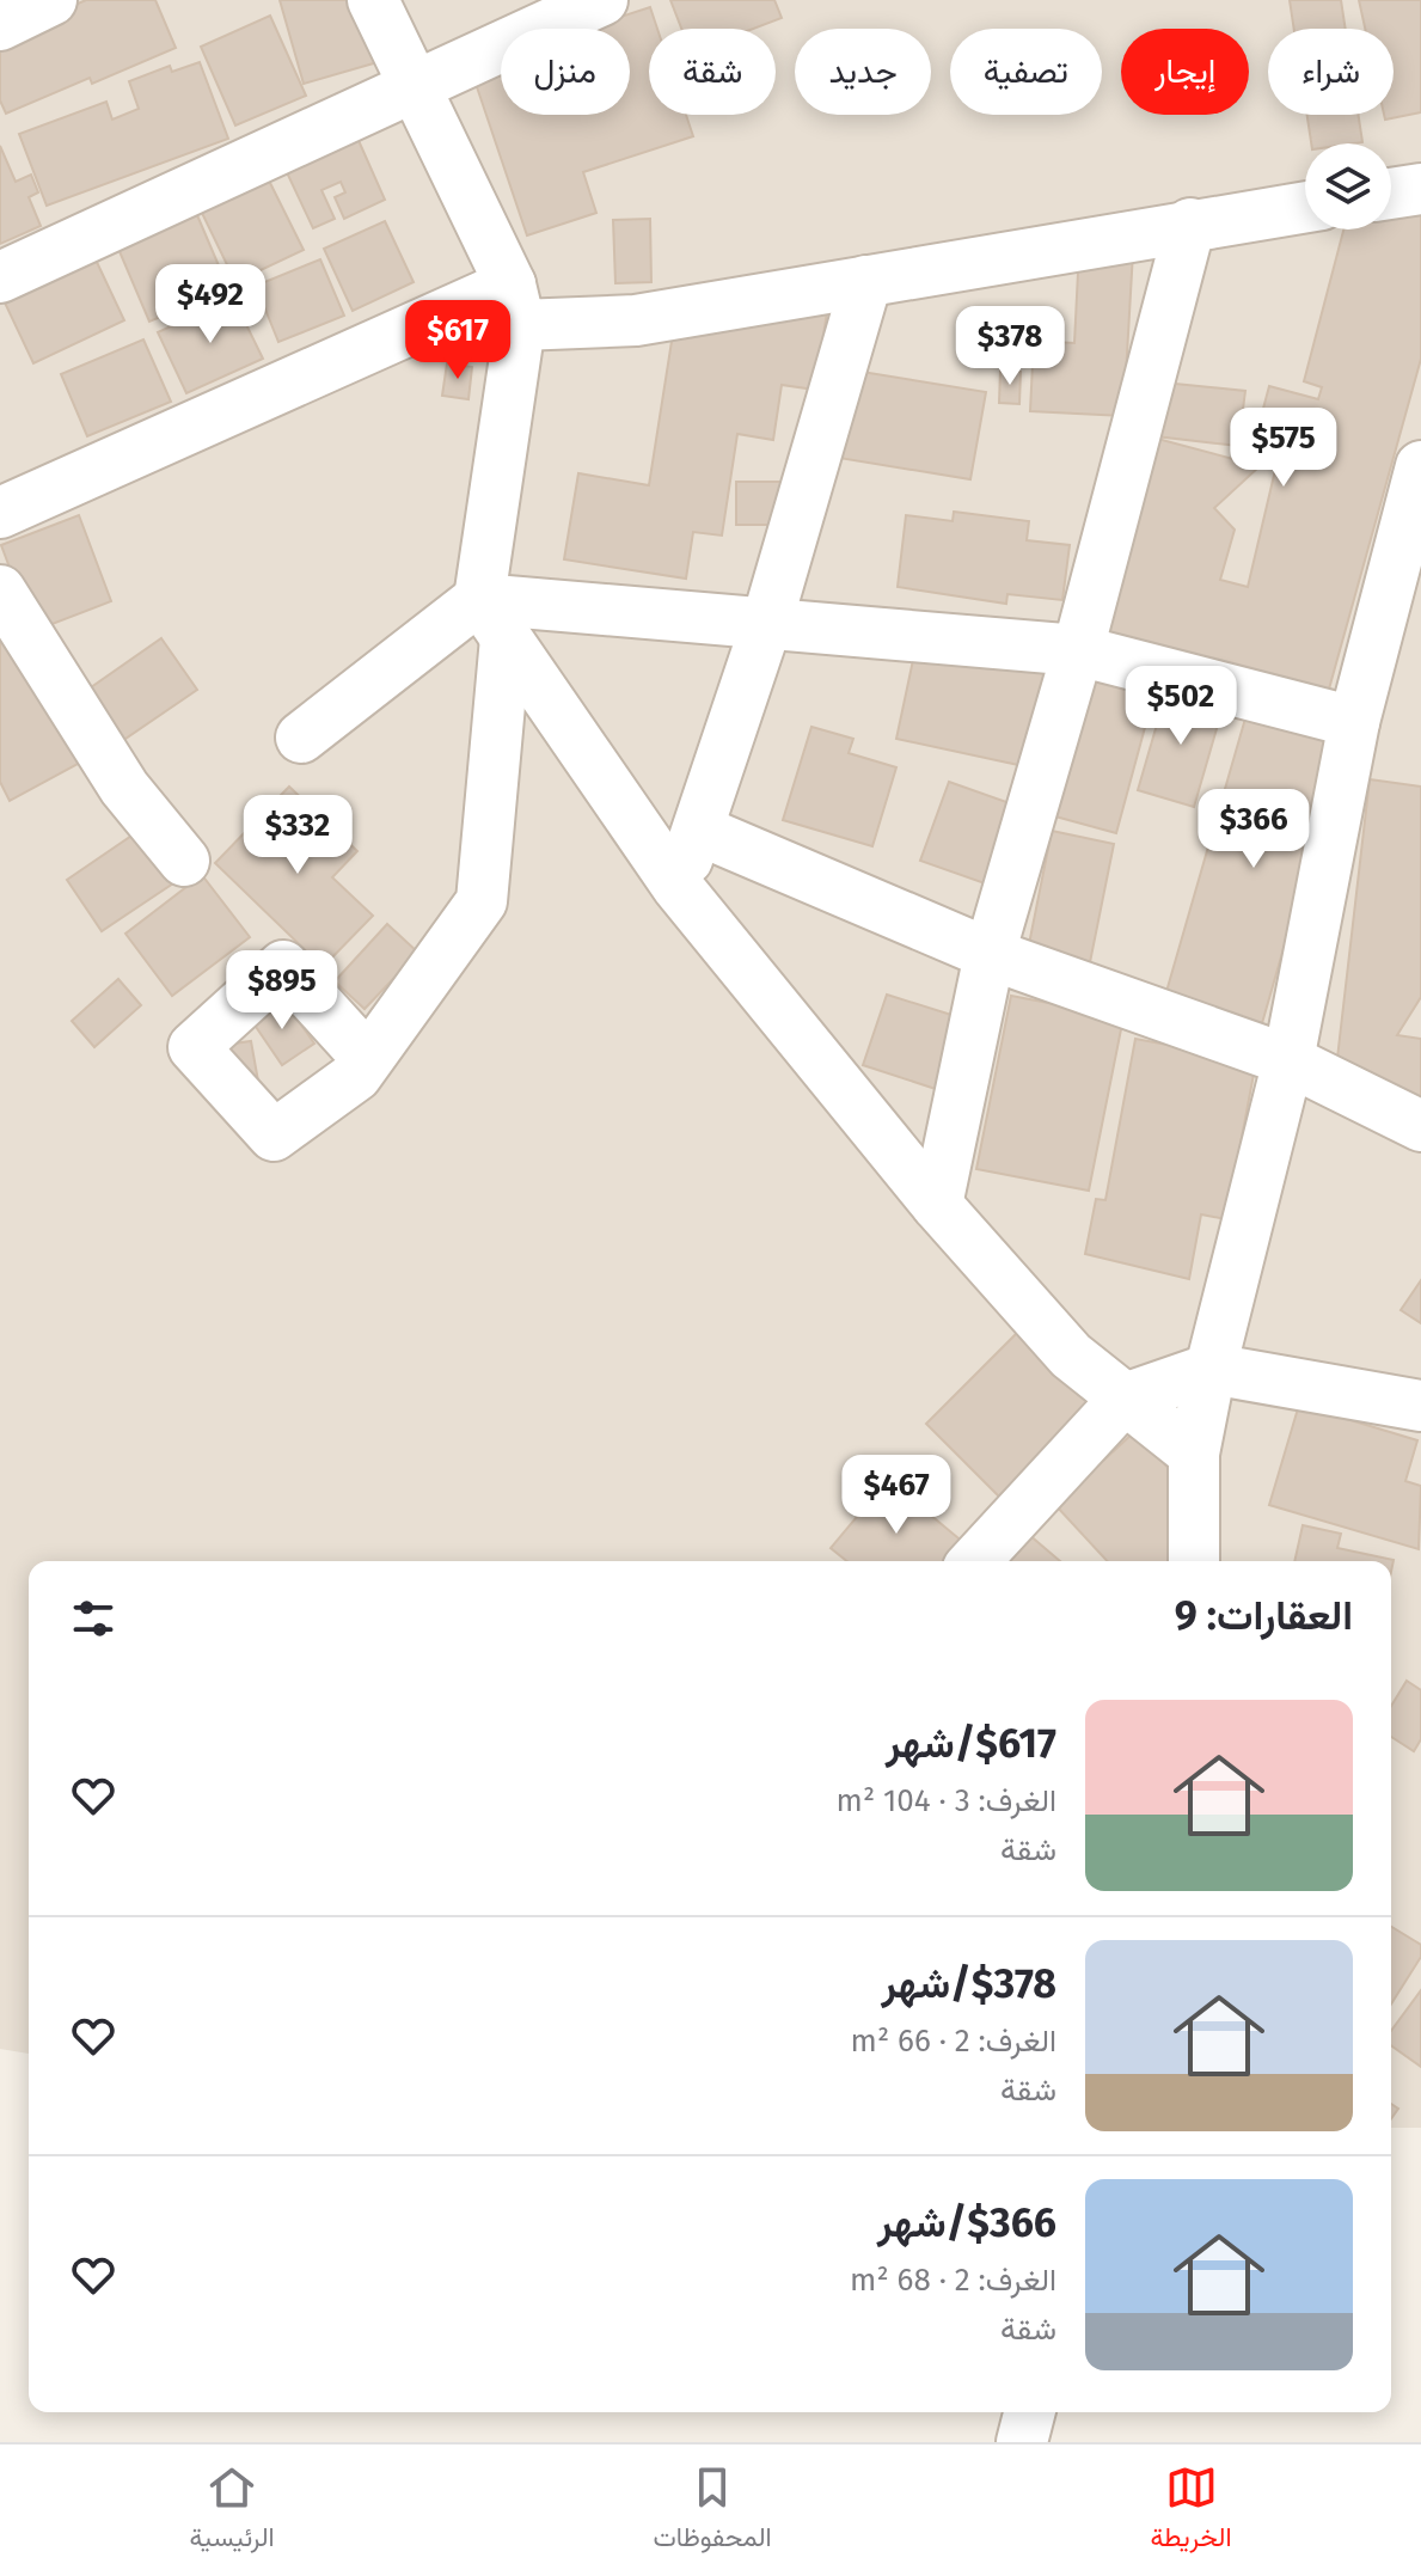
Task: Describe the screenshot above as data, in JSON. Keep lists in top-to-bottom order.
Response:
{
  "page": {
    "chip": [
      "شراء",
      "إيجار",
      "تصفية",
      "جديد",
      "شقة",
      "منزل"
    ],
    "price": [
      "$492",
      "$617",
      "$378",
      "$575",
      "$502",
      "$366",
      "$332",
      "$895",
      "$467"
    ],
    "heading": "العقارات: 9",
    "list": [
      {
        "name": "$617/شهر",
        "note": "الغرف: 3 · 104 m² · شقة"
      },
      {
        "name": "$378/شهر",
        "note": "الغرف: 2 · 66 m² · شقة"
      },
      {
        "name": "$366/شهر",
        "note": "الغرف: 2 · 68 m² · شقة"
      }
    ],
    "tabs": ["الخريطة", "المحفوظات", "الرئيسية"]
  }
}
